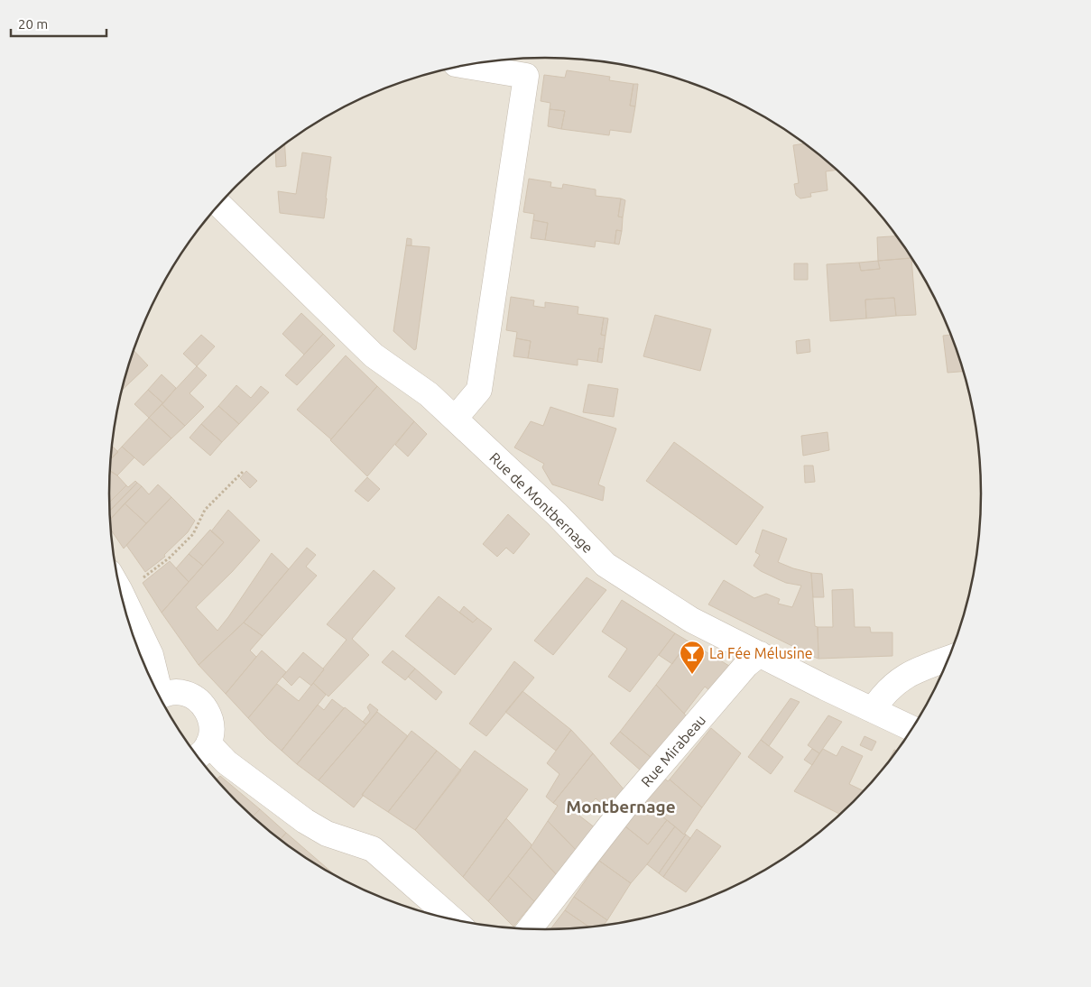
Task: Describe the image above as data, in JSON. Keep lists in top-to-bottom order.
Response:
{
  "streets": {
    "street": ["Rue de Montbernage", "Rue Mirabeau"]
  },
  "crossings": [
    ["Rue de Montbernage", "Rue Mirabeau"]
  ],
  "districts": ["Montbernage"],
  "places": {
    "bar": ["La Fée Mélusine"]
  },
  "scale_bar": "20 m"
}
